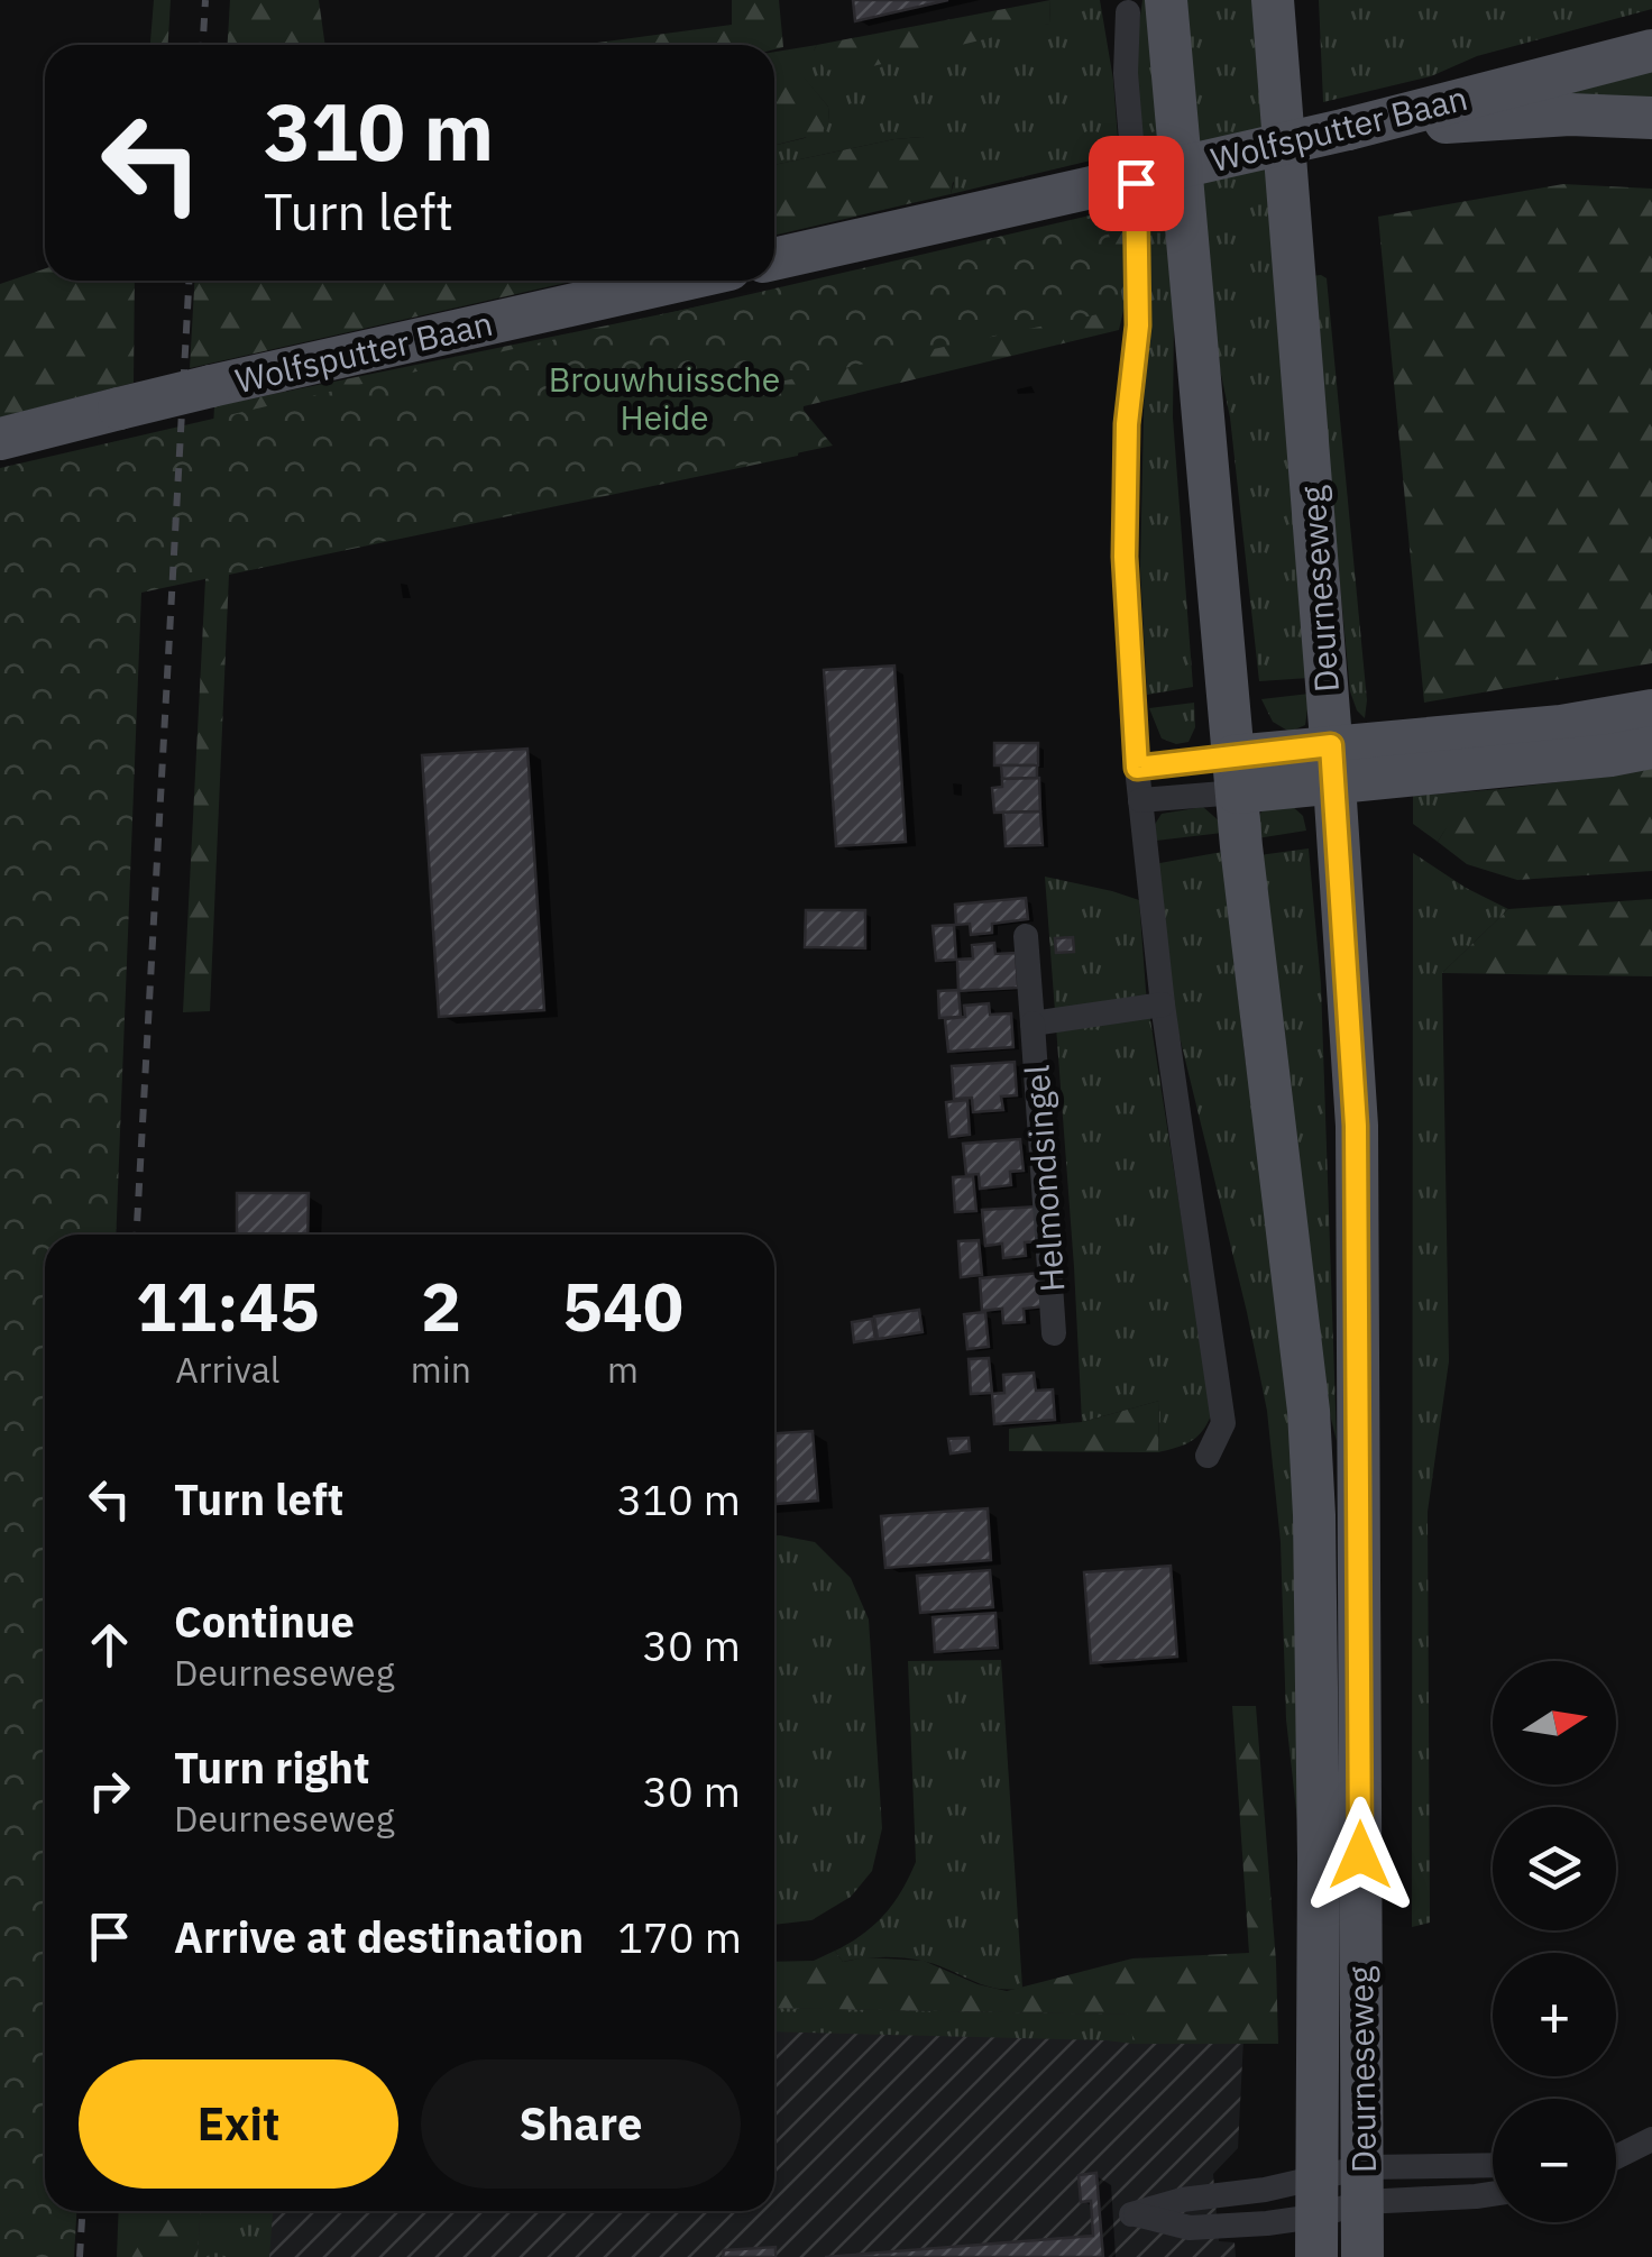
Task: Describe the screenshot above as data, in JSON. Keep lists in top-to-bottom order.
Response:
{
  "streets": {
    "main road": ["Wolfsputter Baan", "Deurneseweg"],
    "street": ["Helmondsingel"]
  },
  "crossings": [
    ["Deurneseweg", "Helmondsingel"]
  ],
  "parks": ["Brouwhuissche Heide"],
  "north": "right",
  "page": {
    "turn": ["310 m", "Turn left"],
    "eta": [
      "11:45",
      "Arrival",
      "2",
      "min",
      "540",
      "m"
    ],
    "list": [
      {
        "name": "Turn left",
        "value": "310 m"
      },
      {
        "name": "Continue",
        "note": "Deurneseweg",
        "value": "30 m"
      },
      {
        "name": "Turn right",
        "note": "Deurneseweg",
        "value": "30 m"
      },
      {
        "name": "Arrive at destination",
        "value": "170 m"
      }
    ],
    "map_buttons": ["+", "−"],
    "buttons": ["Exit", "Share"]
  }
}
